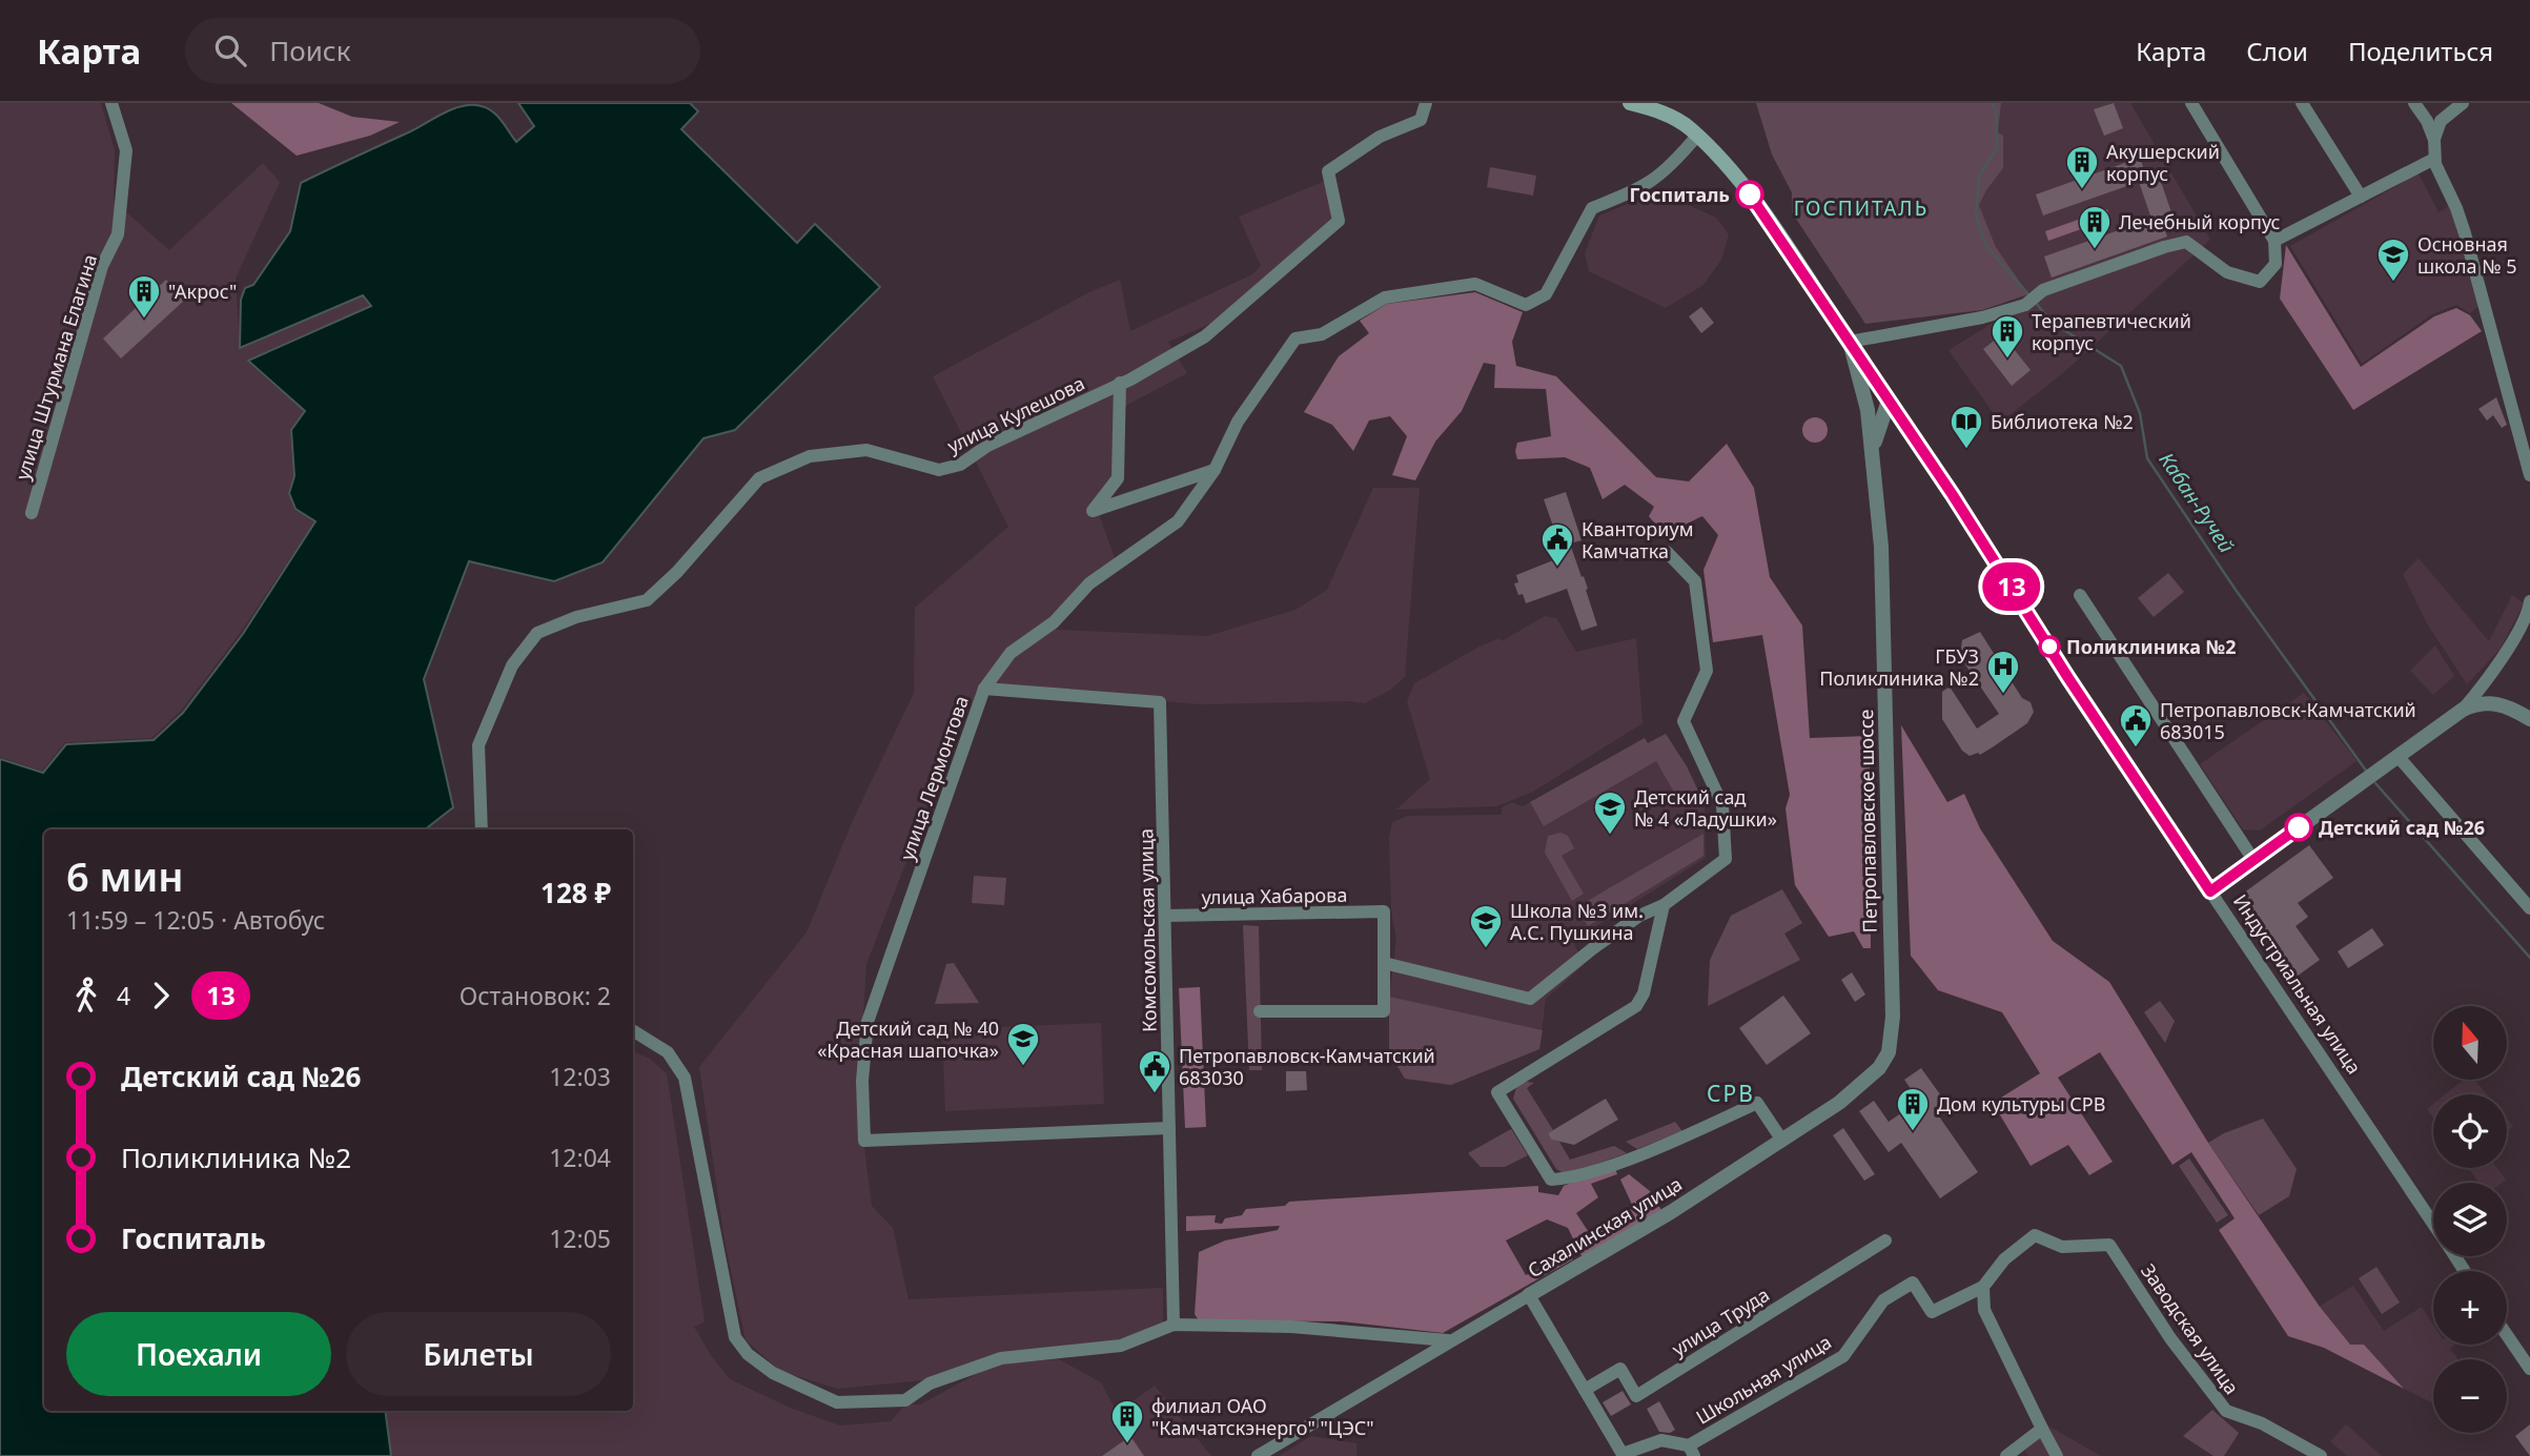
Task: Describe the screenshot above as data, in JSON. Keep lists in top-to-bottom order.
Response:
{
  "streets": {
    "main road": ["Петропавловское шоссе"],
    "street": [
      "улица Штурмана Елагина",
      "улица Кулешова",
      "улица Лермонтова",
      "улица Хабарова",
      "Комсомольская улица",
      "Индустриальная улица",
      "Сахалинская улица",
      "улица Труда",
      "Заводская улица",
      "Школьная улица"
    ]
  },
  "crossings": [
    ["улица Лермонтова", "Петропавловское шоссе"],
    ["улица Лермонтова", "Комсомольская улица"],
    ["Петропавловское шоссе", "Индустриальная улица"],
    ["Петропавловское шоссе", "Сахалинская улица"],
    ["улица Хабарова", "Комсомольская улица"],
    ["Заводская улица", "Школьная улица"]
  ],
  "districts": ["ГОСПИТАЛЬ", "СРВ"],
  "water": ["Кабан-Ручей"],
  "places": {
    "building": [
      "Акушерский корпус",
      "Лечебный корпус",
      "\"Акрос\"",
      "Терапевтический корпус",
      "Дом культуры СРВ",
      "филиал ОАО \"Камчатскэнерго\" \"ЦЭС\""
    ],
    "other": ["Госпиталь", "Поликлиника №2", "Детский сад №26"],
    "school or university": [
      "Основная школа № 5",
      "Детский сад № 4 «Ладушки»",
      "Школа №3 им. А.С. Пушкина",
      "Детский сад № 40 «Красная шапочка»"
    ],
    "library": ["Библиотека №2"],
    "public building": ["Кванториум Камчатка", "Петропавловск-Камчатский 683015", "Петропавловск-Камчатский 683030"],
    "hospital": ["ГБУЗ Поликлиника №2"]
  },
  "lines": ["bus line 13"],
  "north": "top",
  "page": {
    "header": "Карта",
    "search": "Поиск",
    "nav": ["Карта", "Слои", "Поделиться"],
    "on_map": "13",
    "heading": ["6 мин", "11:59 – 12:05 · Автобус", "128 ₽"],
    "legs": ["4", "13", "Остановок: 2"],
    "map_buttons": ["+", "−"],
    "list": [
      {
        "name": "Детский сад №26",
        "value": "12:03"
      },
      {
        "name": "Поликлиника №2",
        "value": "12:04"
      },
      {
        "name": "Госпиталь",
        "value": "12:05"
      }
    ],
    "buttons": ["Поехали", "Билеты"]
  }
}
